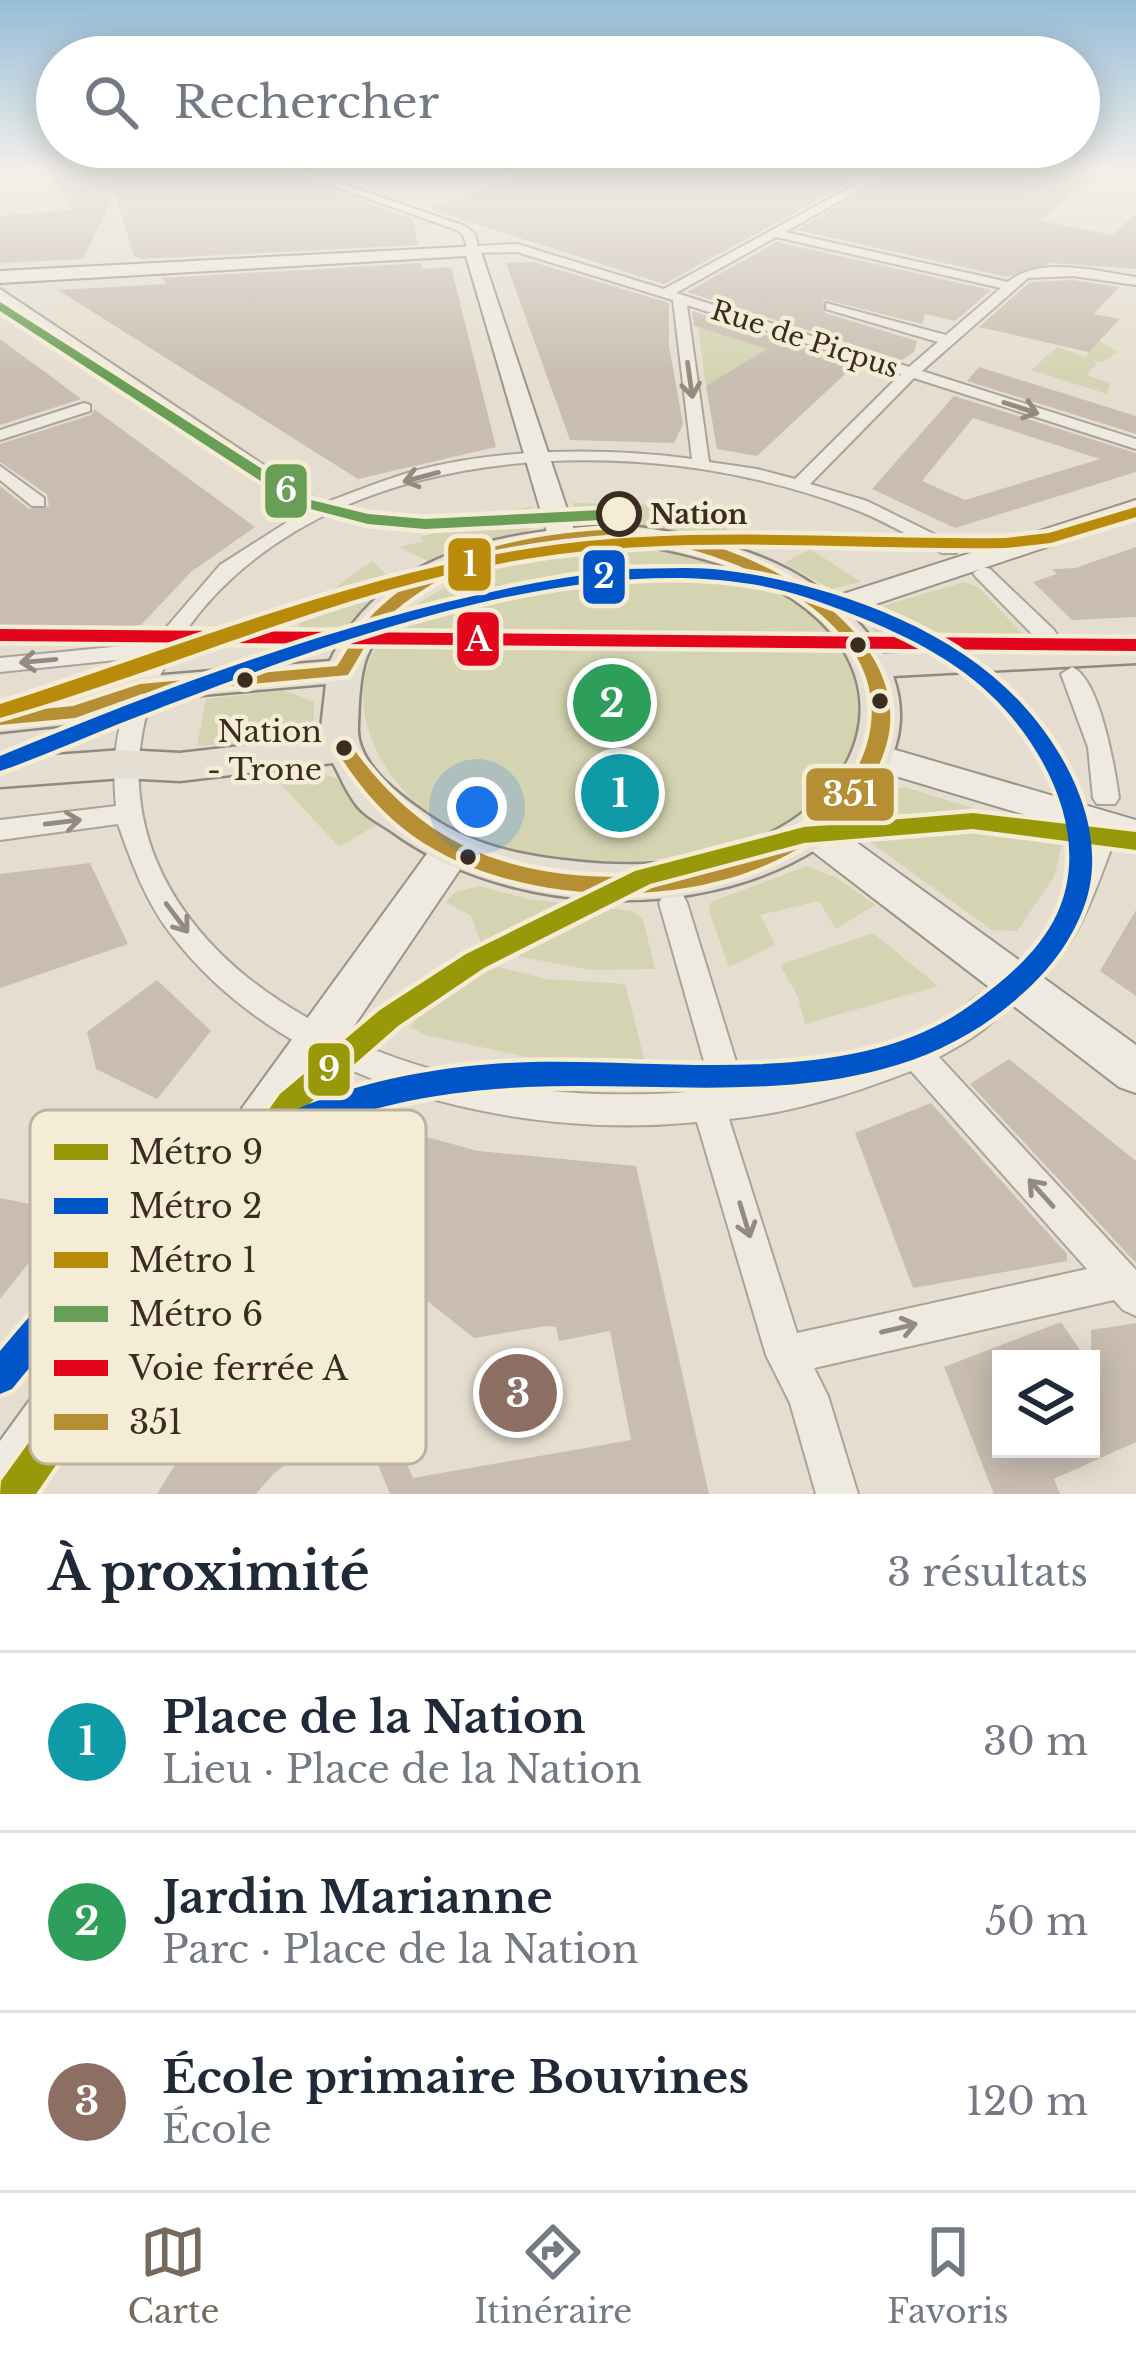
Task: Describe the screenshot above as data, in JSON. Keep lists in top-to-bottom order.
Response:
{
  "streets": {
    "street": ["Rue de Picpus"]
  },
  "places": ["Nation", "Nation - Trone"],
  "lines": [
    "metro line 6",
    "metro line 1",
    "transit line 351",
    "metro line 2",
    "rail line A",
    "metro line 9"
  ],
  "legend": [
    "Métro 9",
    "Métro 2",
    "Métro 1",
    "Métro 6",
    "Voie ferrée A",
    "351"
  ],
  "page": {
    "search": "Rechercher",
    "pins": ["2", "1", "3"],
    "heading": ["À proximité", "3 résultats"],
    "list": [
      {
        "mark": "1",
        "name": "Place de la Nation",
        "note": "Lieu · Place de la Nation",
        "value": "30 m"
      },
      {
        "mark": "2",
        "name": "Jardin Marianne",
        "note": "Parc · Place de la Nation",
        "value": "50 m"
      },
      {
        "mark": "3",
        "name": "École primaire Bouvines",
        "note": "École",
        "value": "120 m"
      }
    ],
    "nav": ["Carte", "Itinéraire", "Favoris"]
  }
}
